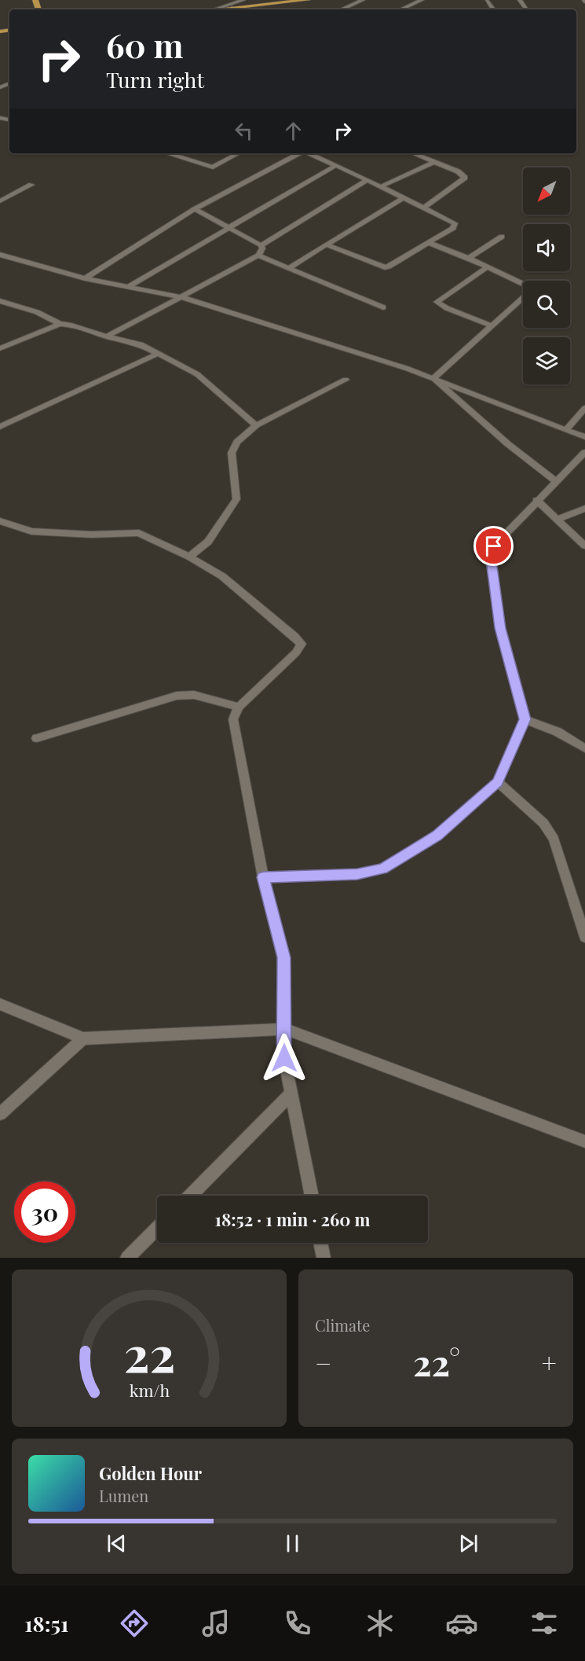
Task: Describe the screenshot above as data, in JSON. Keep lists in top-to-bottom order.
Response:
{
  "north": "bottom left",
  "page": {
    "turn": ["60 m", "Turn right"],
    "limit": "30",
    "trip": "18:52 · 1 min · 260 m",
    "tile": "Climate",
    "heat": ["−", "22°", "+"],
    "song": ["Golden Hour", "Lumen"],
    "tabs": "18:51",
    "gauge": ["22", "km/h"]
  }
}
